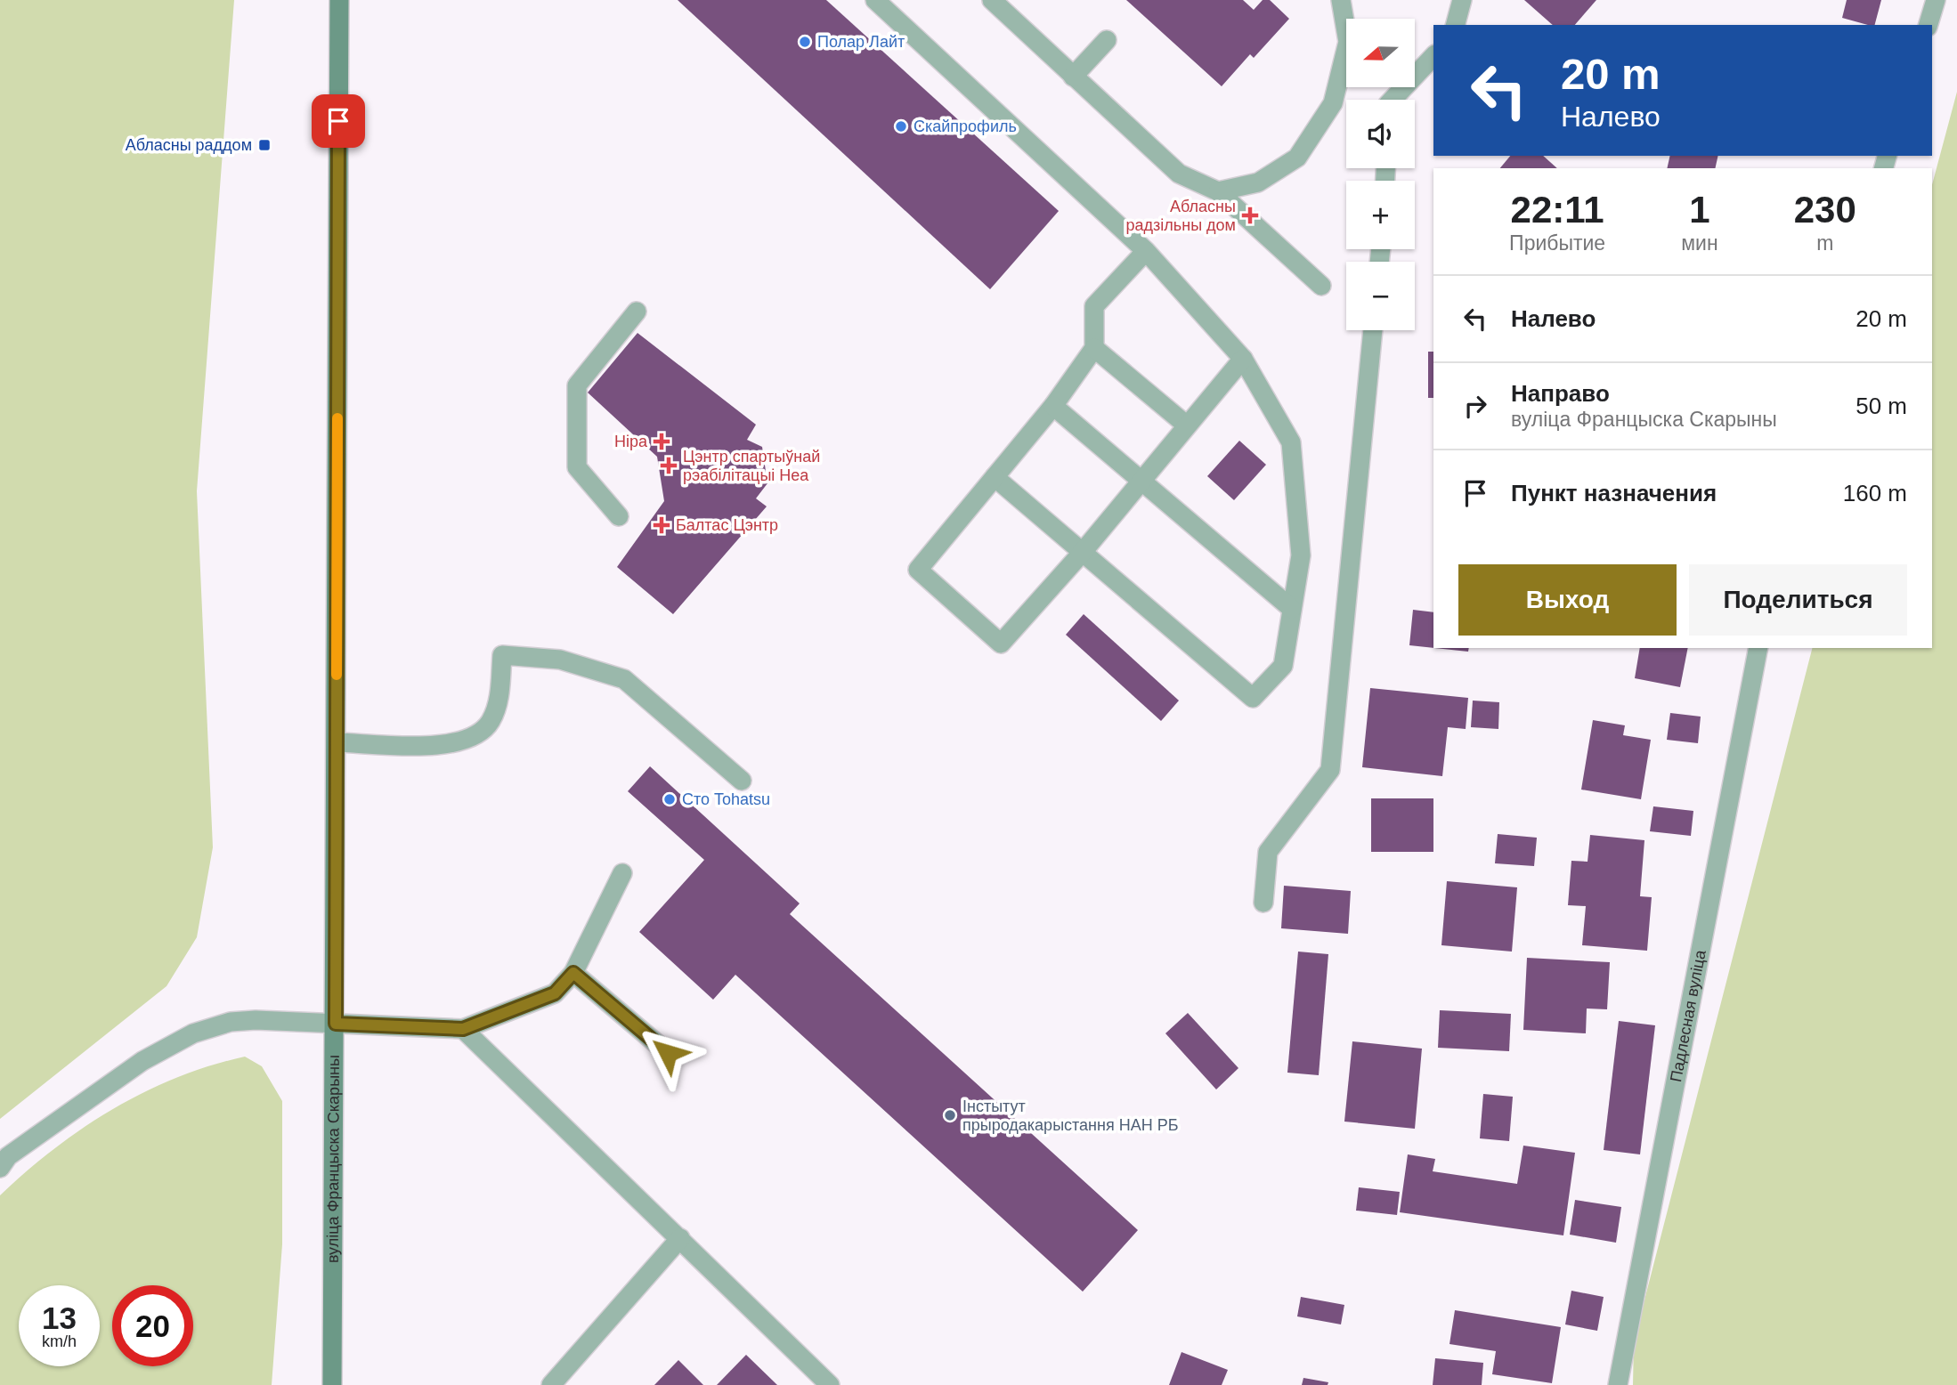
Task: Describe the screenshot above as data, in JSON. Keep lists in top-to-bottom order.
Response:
{
  "streets": {
    "main road": ["вуліца Францыска Скарыны"],
    "street": ["Падлесная вуліца"]
  },
  "places": {
    "other": [
      "Полар Лайт",
      "Скайпрофиль",
      "Сто Tohatsu",
      "Інстытут прыродакарыстання НАН РБ"
    ],
    "transit": ["Абласны раддом"],
    "health": [
      "Абласны радзільны дом",
      "Ніра",
      "Цэнтр спартыўнай рэабілітацыі Неа",
      "Балтас Цэнтр"
    ]
  },
  "north": "left",
  "page": {
    "map_buttons": ["+", "−"],
    "turn": ["20 m", "Налево"],
    "eta": [
      "22:11",
      "Прибытие",
      "1",
      "мин",
      "230",
      "m"
    ],
    "list": [
      {
        "name": "Налево",
        "value": "20 m"
      },
      {
        "name": "Направо",
        "note": "вуліца Францыска Скарыны",
        "value": "50 m"
      },
      {
        "name": "Пункт назначения",
        "value": "160 m"
      }
    ],
    "buttons": ["Выход", "Поделиться"],
    "speed": "13 km/h",
    "limit": "20"
  }
}
